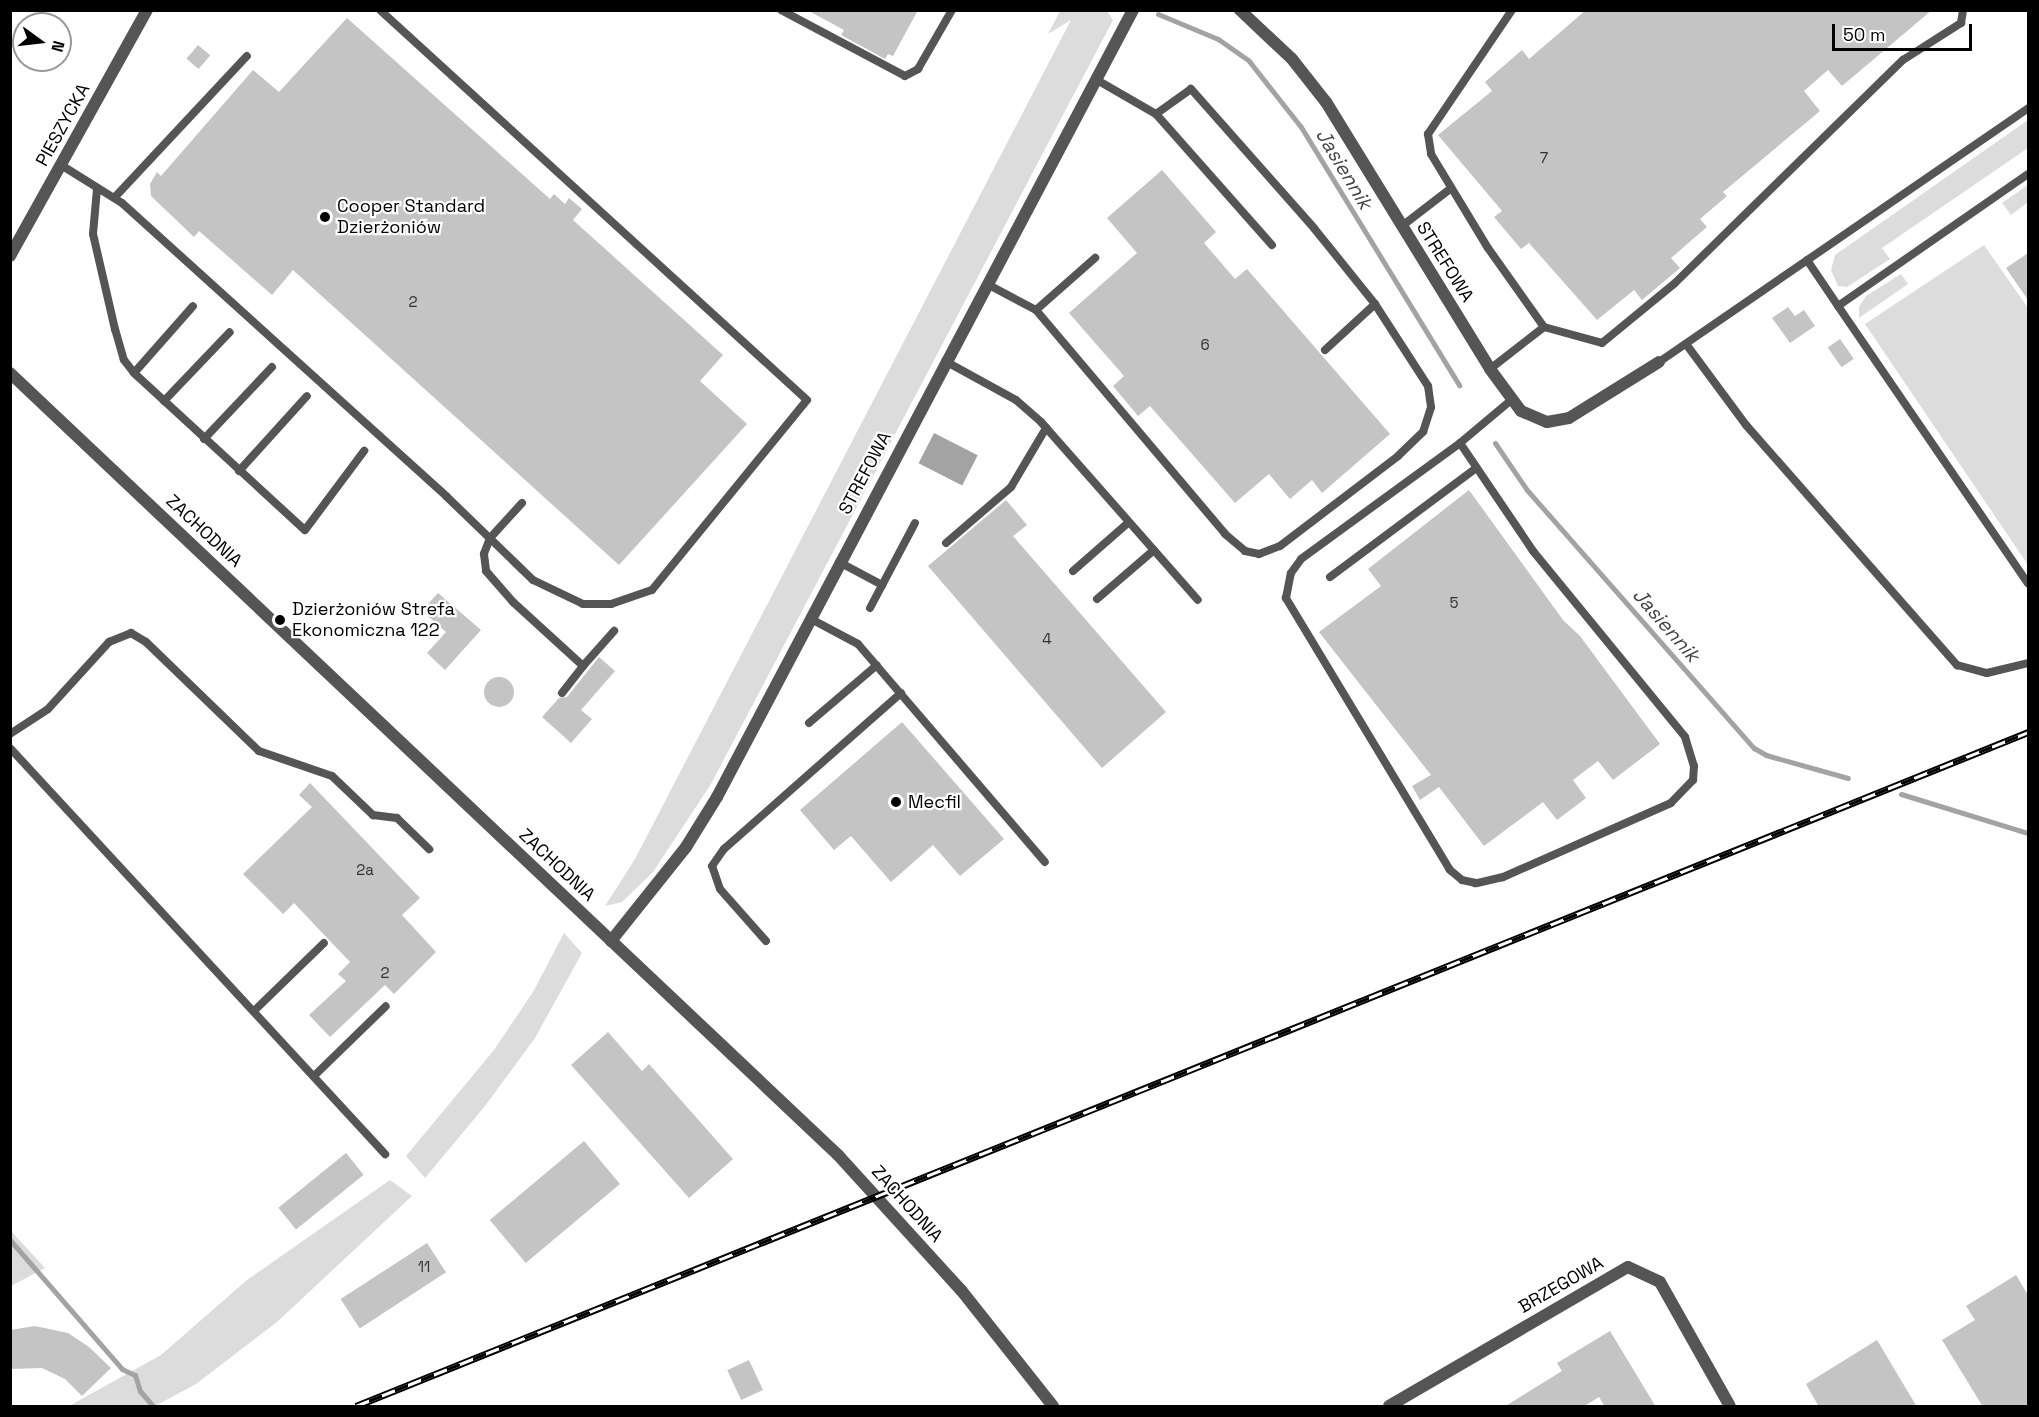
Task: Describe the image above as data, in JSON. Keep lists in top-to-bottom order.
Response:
{
  "streets": {
    "street": [
      "PIESZYCKA",
      "STREFOWA",
      "ZACHODNIA",
      "BRZEGOWA"
    ]
  },
  "crossings": [
    ["STREFOWA", "ZACHODNIA"]
  ],
  "water": ["Jasiennik"],
  "places": ["Cooper Standard Dzierżoniów", "Dzierżoniów Strefa Ekonomiczna 122", "Mecfil"],
  "house_numbers": [
    "7",
    "2",
    "6",
    "5",
    "4",
    "2a",
    "2",
    "11"
  ],
  "scale_bar": "50 m",
  "north": "right"
}
